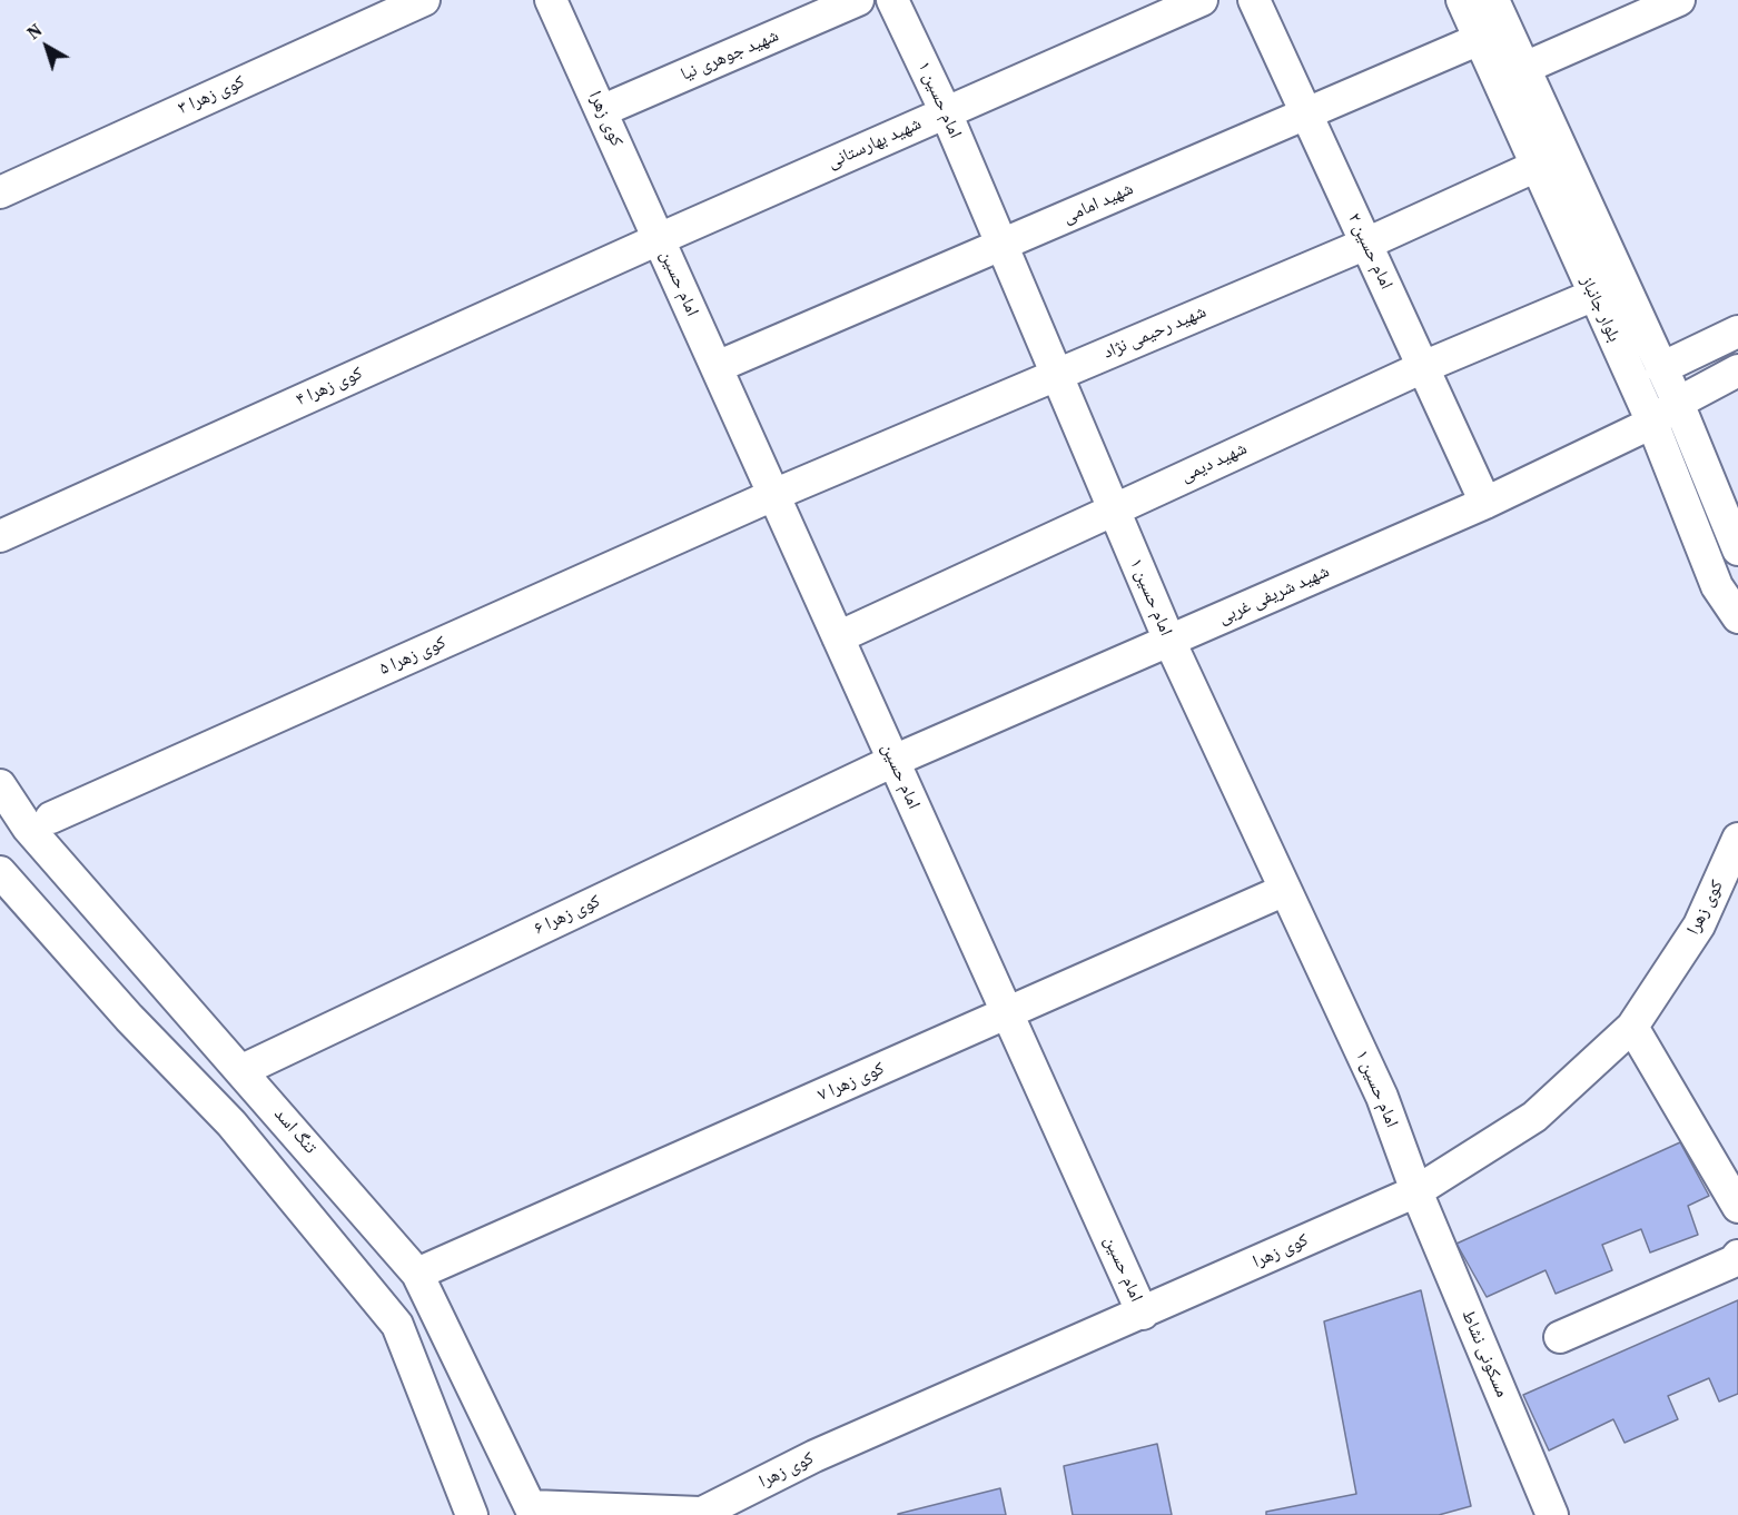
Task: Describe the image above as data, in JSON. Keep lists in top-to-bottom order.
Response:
{
  "streets": {
    "street": [
      "شهید جوهری نیا",
      "کوی زهرا ۳",
      "امام حسین ۱",
      "کوی زهرا",
      "شهید بهارستانی",
      "شهید امامی",
      "امام حسین ۲",
      "امام حسین",
      "بلوار جانباز",
      "شهید رحیمی نژاد",
      "کوی زهرا ۴",
      "شهید دیمی",
      "شهید شریفی غربی",
      "کوی زهرا ۵",
      "کوی زهرا ۶",
      "کوی زهرا ۷",
      "تنگ اسد",
      "مسکونی نشاط"
    ]
  },
  "crossings": [
    ["شهید جوهری نیا", "کوی زهرا"],
    ["امام حسین ۱", "کوی زهرا"],
    ["امام حسین ۱", "شهید بهارستانی"],
    ["امام حسین ۱", "شهید امامی"],
    ["امام حسین ۱", "شهید رحیمی نژاد"],
    ["امام حسین ۱", "شهید دیمی"],
    ["امام حسین ۱", "شهید شریفی غربی"],
    ["امام حسین ۱", "کوی زهرا ۷"],
    ["امام حسین ۱", "مسکونی نشاط"],
    ["کوی زهرا", "شهید بهارستانی"],
    ["کوی زهرا", "امام حسین"],
    ["کوی زهرا", "کوی زهرا ۴"],
    ["کوی زهرا", "تنگ اسد"],
    ["کوی زهرا", "مسکونی نشاط"],
    ["شهید بهارستانی", "امام حسین"],
    ["شهید بهارستانی", "کوی زهرا ۴"],
    ["شهید امامی", "امام حسین ۲"],
    ["شهید امامی", "امام حسین"],
    ["شهید امامی", "بلوار جانباز"],
    ["امام حسین ۲", "شهید رحیمی نژاد"],
    ["امام حسین ۲", "شهید دیمی"],
    ["امام حسین ۲", "شهید شریفی غربی"],
    ["امام حسین", "شهید رحیمی نژاد"],
    ["امام حسین", "کوی زهرا ۴"],
    ["امام حسین", "شهید دیمی"],
    ["امام حسین", "شهید شریفی غربی"],
    ["امام حسین", "کوی زهرا ۵"],
    ["امام حسین", "کوی زهرا ۶"],
    ["امام حسین", "کوی زهرا ۷"],
    ["بلوار جانباز", "شهید رحیمی نژاد"],
    ["بلوار جانباز", "شهید دیمی"],
    ["بلوار جانباز", "شهید شریفی غربی"],
    ["شهید رحیمی نژاد", "کوی زهرا ۵"],
    ["شهید شریفی غربی", "کوی زهرا ۶"],
    ["کوی زهرا ۶", "تنگ اسد"],
    ["کوی زهرا ۷", "تنگ اسد"]
  ],
  "north": "top left"
}
